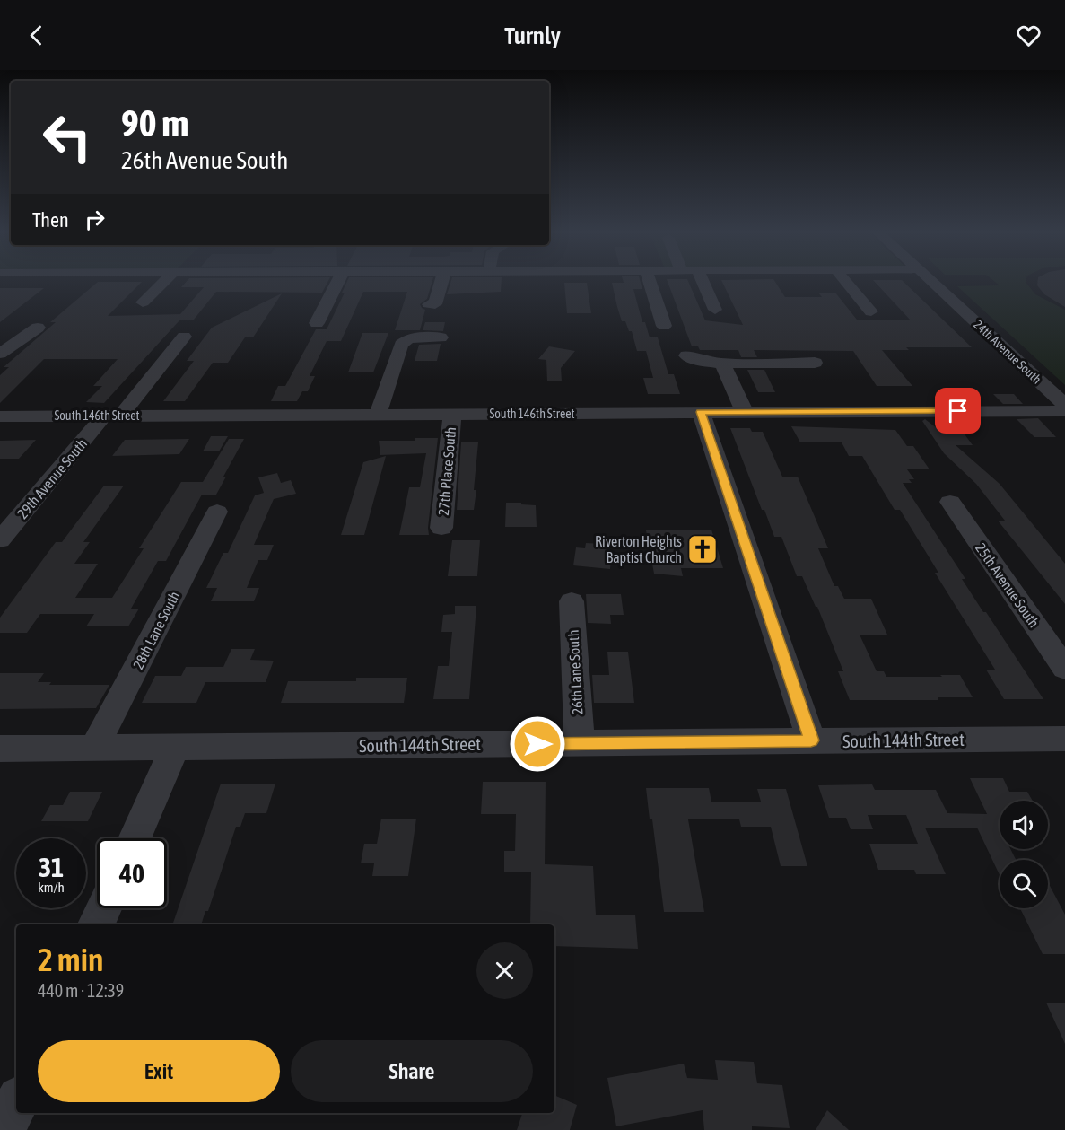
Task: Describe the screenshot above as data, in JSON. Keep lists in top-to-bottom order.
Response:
{
  "streets": {
    "street": [
      "24th Avenue South",
      "South 146th Street",
      "27th Place South",
      "29th Avenue South",
      "25th Avenue South",
      "28th Lane South",
      "26th Lane South",
      "South 144th Street"
    ]
  },
  "crossings": [
    ["South 146th Street", "27th Place South"],
    ["South 146th Street", "29th Avenue South"],
    ["28th Lane South", "South 144th Street"],
    ["26th Lane South", "South 144th Street"]
  ],
  "places": {
    "church": ["Riverton Heights Baptist Church"]
  },
  "page": {
    "header": "Turnly",
    "turn": ["90 m", "26th Avenue South"],
    "then": "Then",
    "speed": "31 km/h",
    "limit": "40",
    "heading": ["2 min", "440 m · 12:39"],
    "buttons": ["Exit", "Share"]
  }
}
